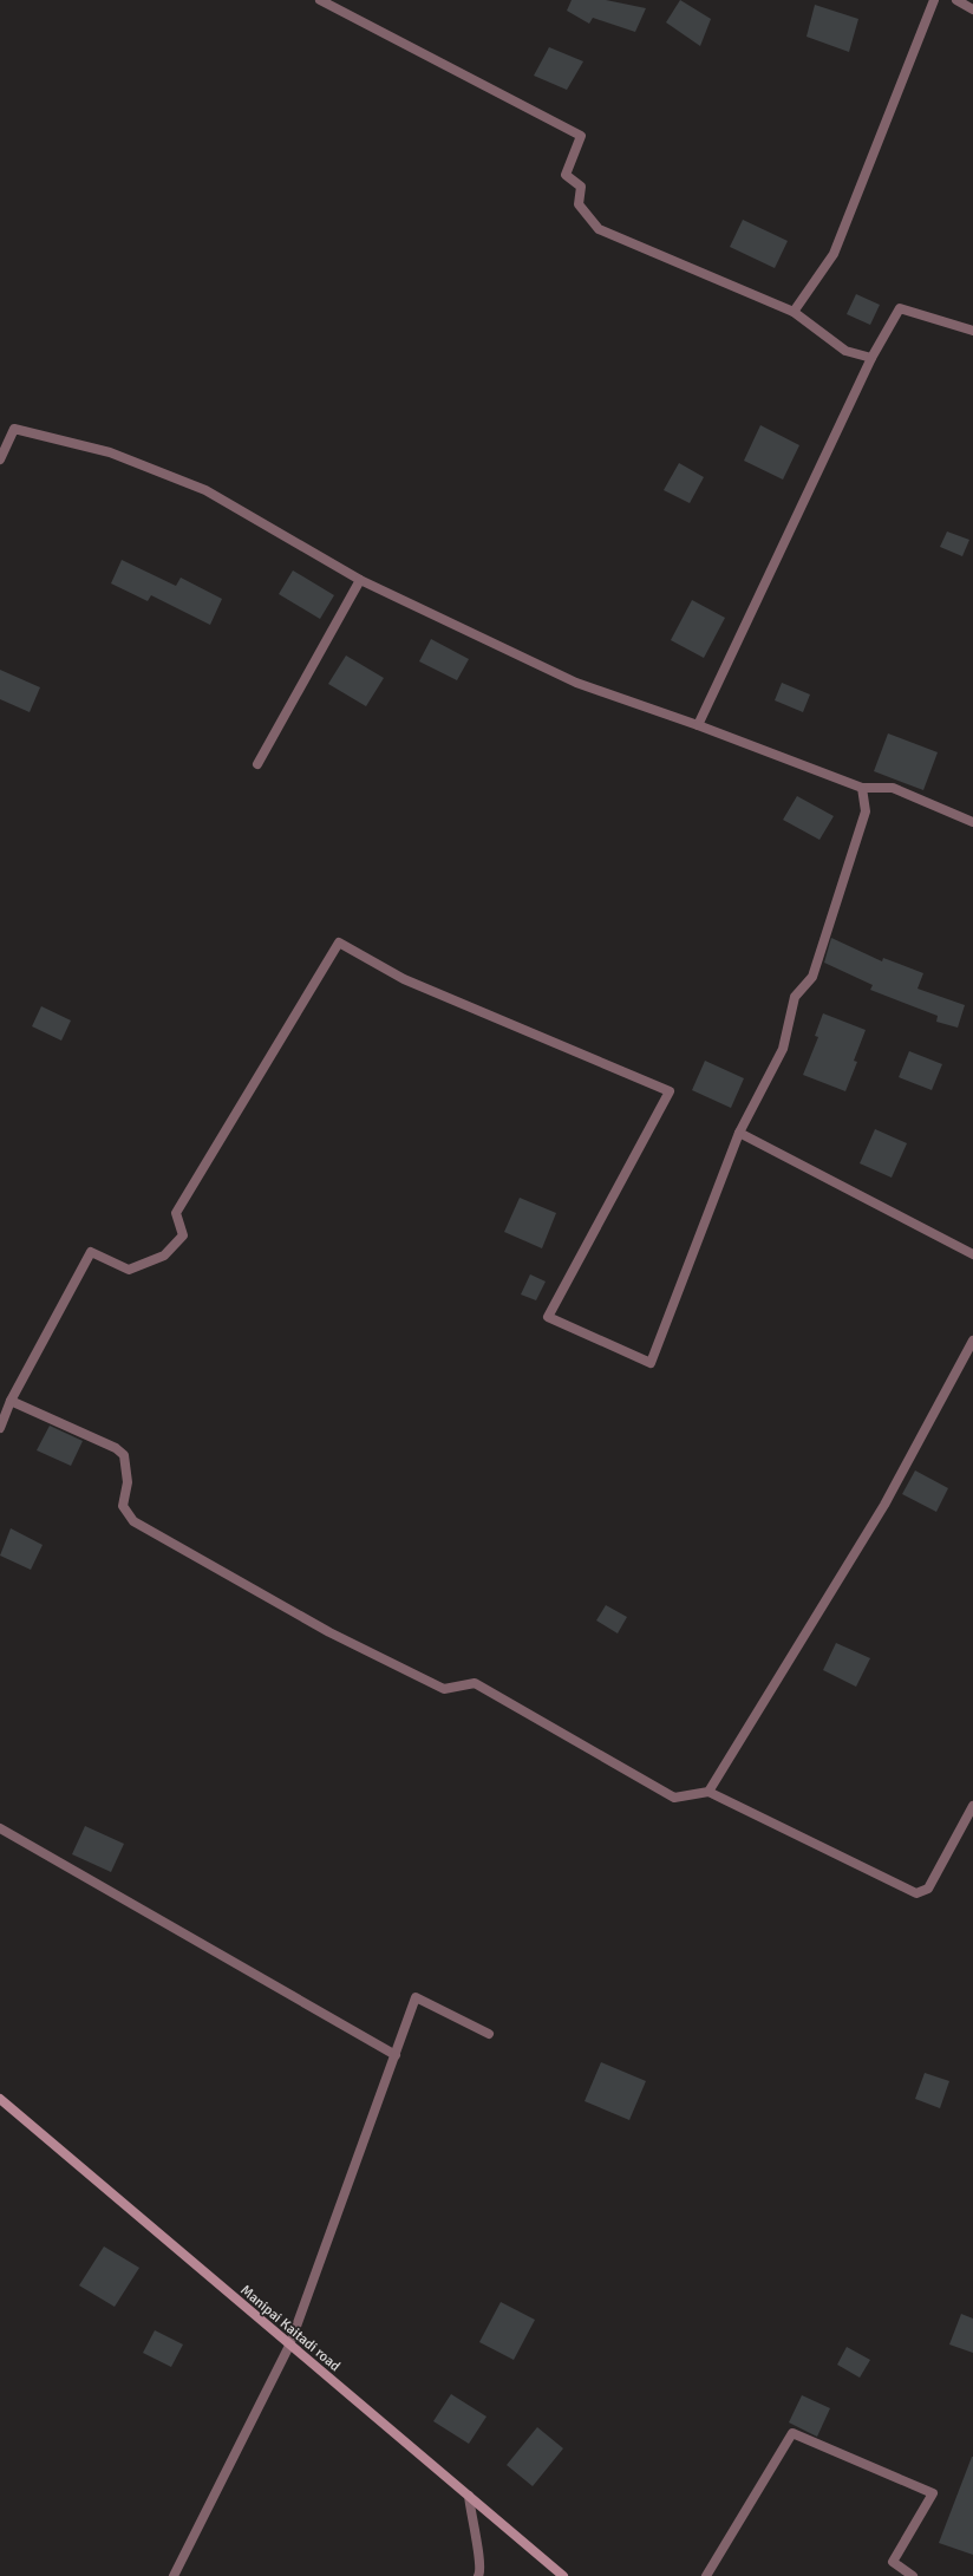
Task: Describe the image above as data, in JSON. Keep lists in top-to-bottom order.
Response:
{
  "streets": {
    "main road": ["Manipai Kaitadi road"]
  }
}
